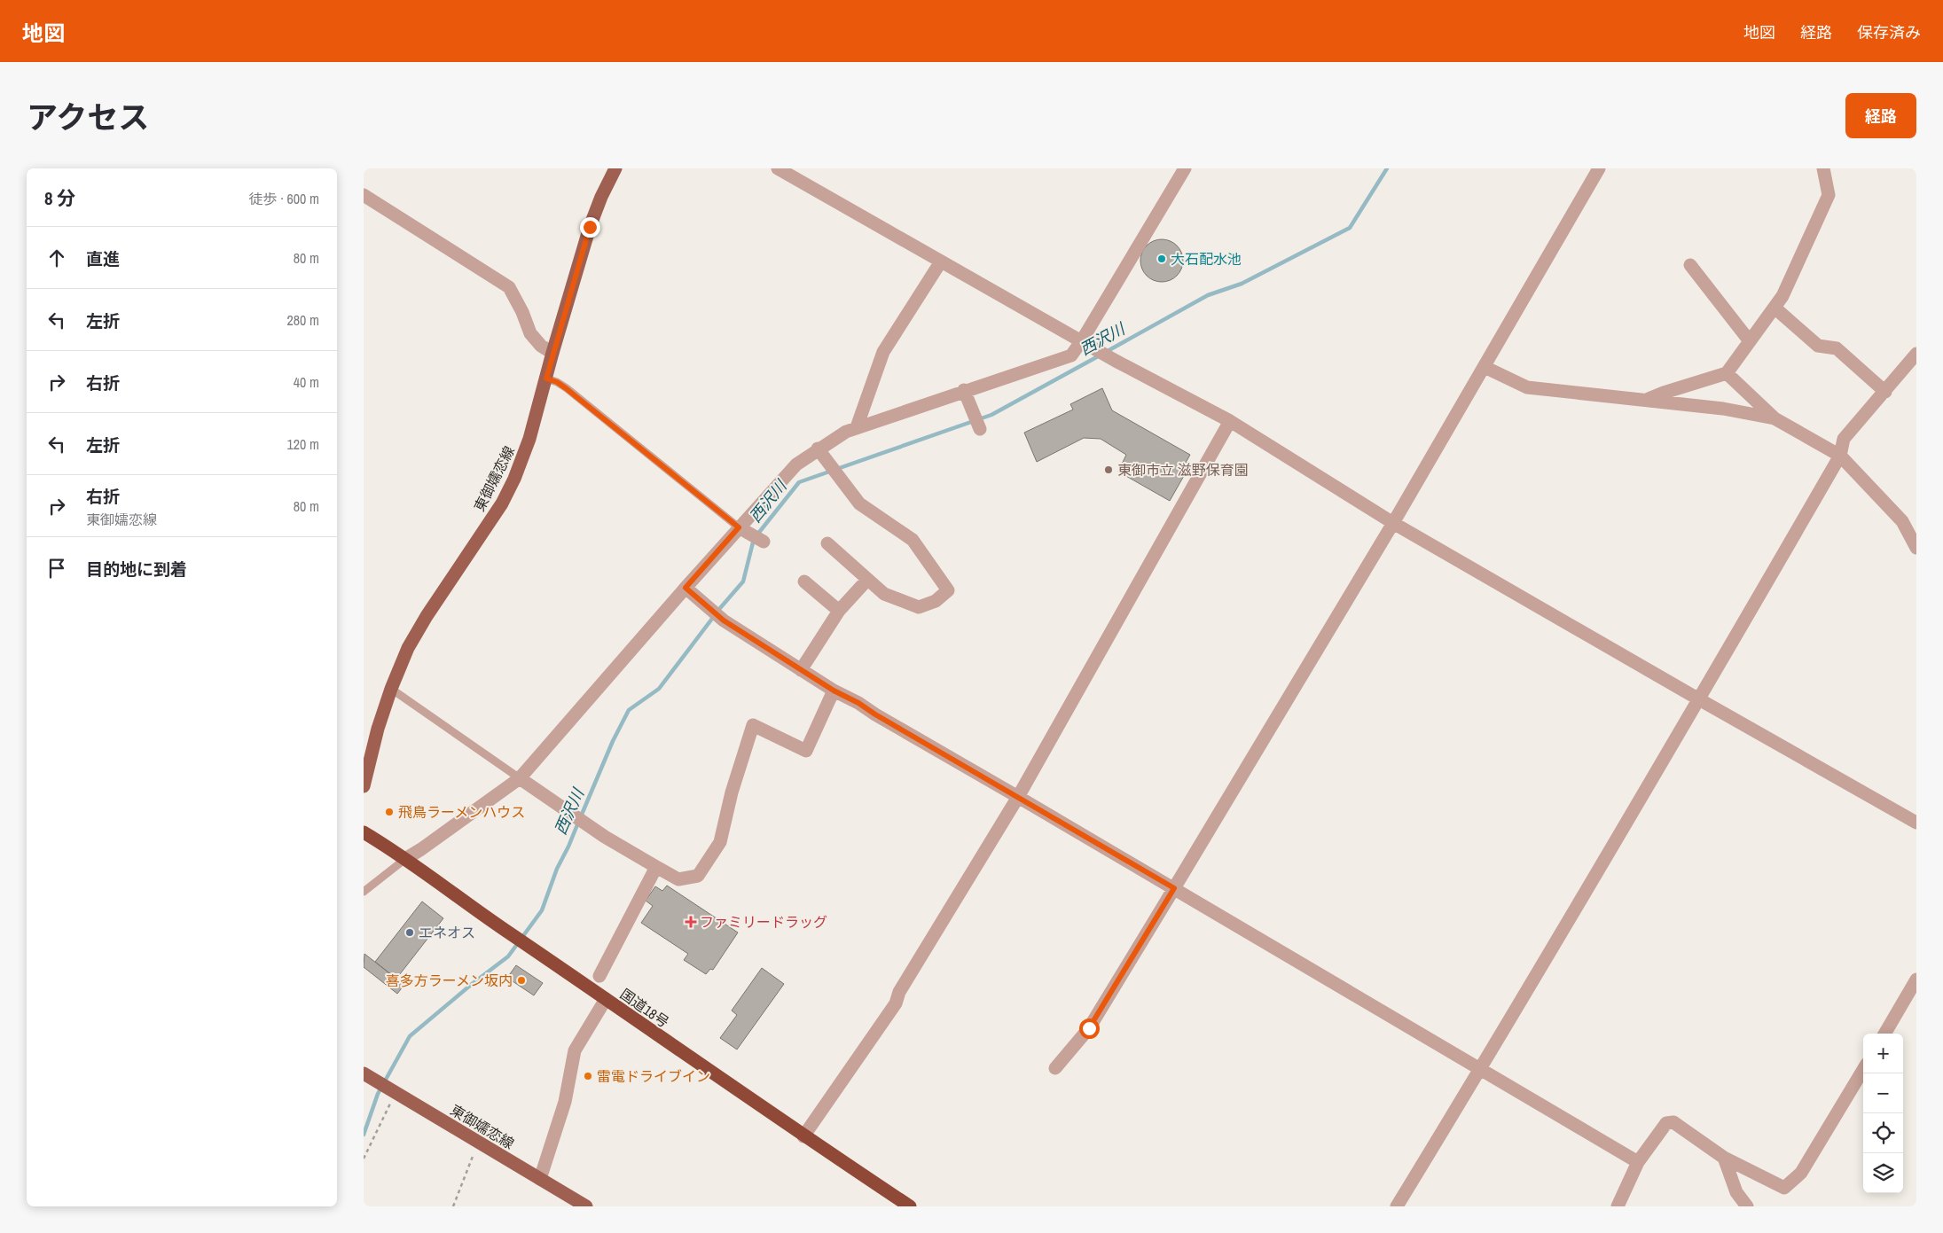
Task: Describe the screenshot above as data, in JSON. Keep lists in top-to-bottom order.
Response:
{
  "streets": {
    "highway": ["国道18号"],
    "main road": ["東御嬬恋線"]
  },
  "water": ["西沢川"],
  "places": {
    "other": [
      "大石配水池",
      "東御市立 滋野保育園",
      "飛鳥ラーメンハウス",
      "エネオス",
      "喜多方ラーメン坂内",
      "雷電ドライブイン"
    ],
    "health": ["ファミリードラッグ"]
  },
  "page": {
    "header": "地図",
    "nav": ["地図", "経路", "保存済み"],
    "title": "アクセス",
    "buttons": "経路",
    "heading": ["8 分", "徒歩 · 600 m"],
    "list": [
      ["直進", "80 m"],
      ["左折", "280 m"],
      ["右折", "40 m"],
      ["左折", "120 m"],
      ["右折", "東御嬬恋線", "80 m"],
      "目的地に到着"
    ],
    "map_buttons": ["+", "−"]
  }
}
